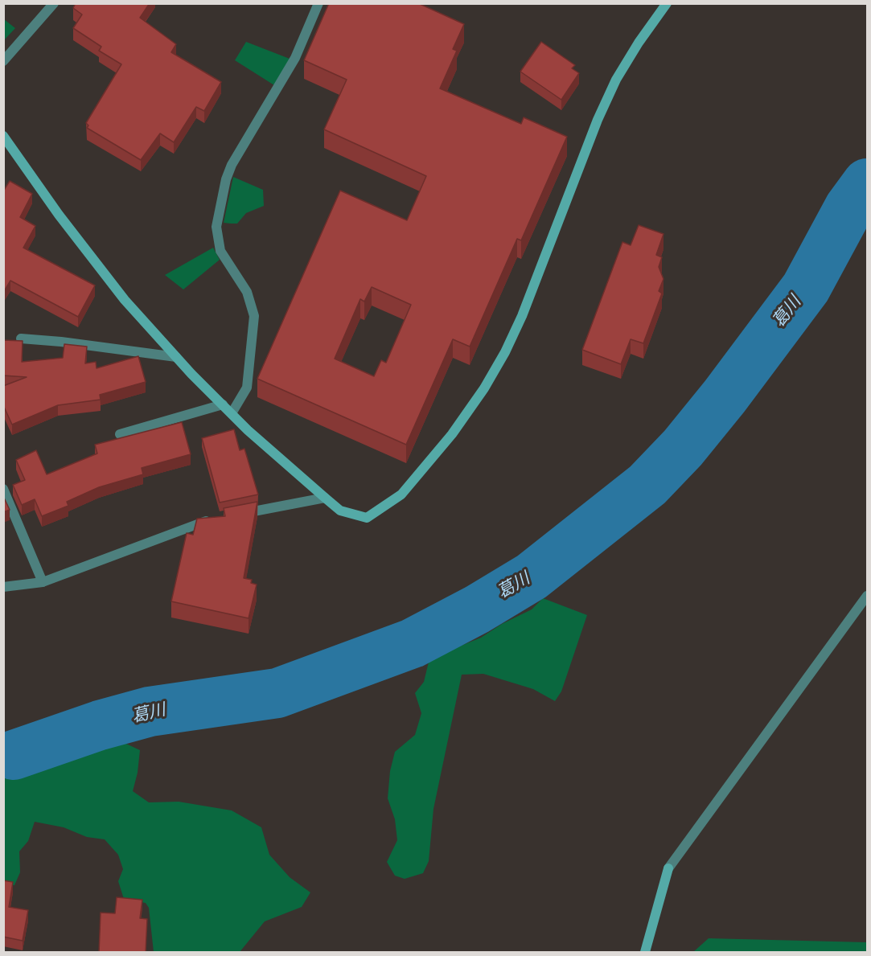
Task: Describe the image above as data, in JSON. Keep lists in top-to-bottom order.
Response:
{
  "water": ["葛川"]
}
